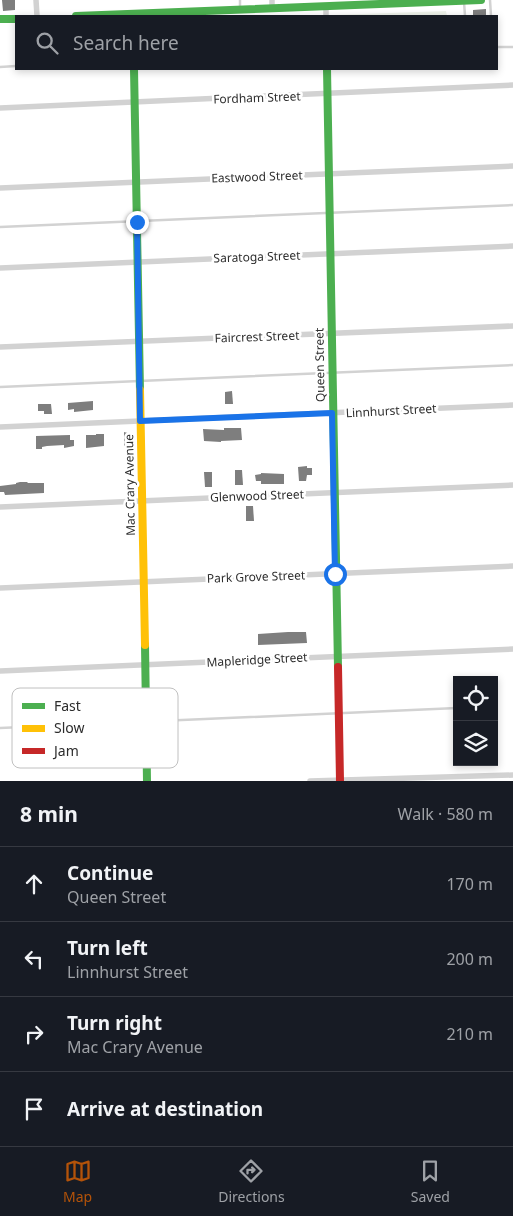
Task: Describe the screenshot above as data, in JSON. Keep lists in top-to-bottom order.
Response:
{
  "streets": {
    "street": [
      "Fordham Street",
      "Eastwood Street",
      "Saratoga Street",
      "Faircrest Street",
      "Queen Street",
      "Linnhurst Street",
      "Mac Crary Avenue",
      "Glenwood Street",
      "Park Grove Street",
      "Mapleridge Street"
    ]
  },
  "crossings": [
    ["Fordham Street", "Queen Street"],
    ["Fordham Street", "Mac Crary Avenue"],
    ["Eastwood Street", "Queen Street"],
    ["Eastwood Street", "Mac Crary Avenue"],
    ["Saratoga Street", "Queen Street"],
    ["Saratoga Street", "Mac Crary Avenue"],
    ["Faircrest Street", "Queen Street"],
    ["Faircrest Street", "Mac Crary Avenue"],
    ["Queen Street", "Linnhurst Street"],
    ["Queen Street", "Glenwood Street"],
    ["Queen Street", "Park Grove Street"],
    ["Queen Street", "Mapleridge Street"],
    ["Linnhurst Street", "Mac Crary Avenue"],
    ["Mac Crary Avenue", "Glenwood Street"],
    ["Mac Crary Avenue", "Park Grove Street"],
    ["Mac Crary Avenue", "Mapleridge Street"]
  ],
  "legend": ["Fast", "Slow", "Jam"],
  "page": {
    "search": "Search here",
    "heading": ["8 min", "Walk · 580 m"],
    "list": [
      ["Continue", "Queen Street", "170 m"],
      ["Turn left", "Linnhurst Street", "200 m"],
      ["Turn right", "Mac Crary Avenue", "210 m"],
      "Arrive at destination"
    ],
    "nav": ["Map", "Directions", "Saved"]
  }
}
